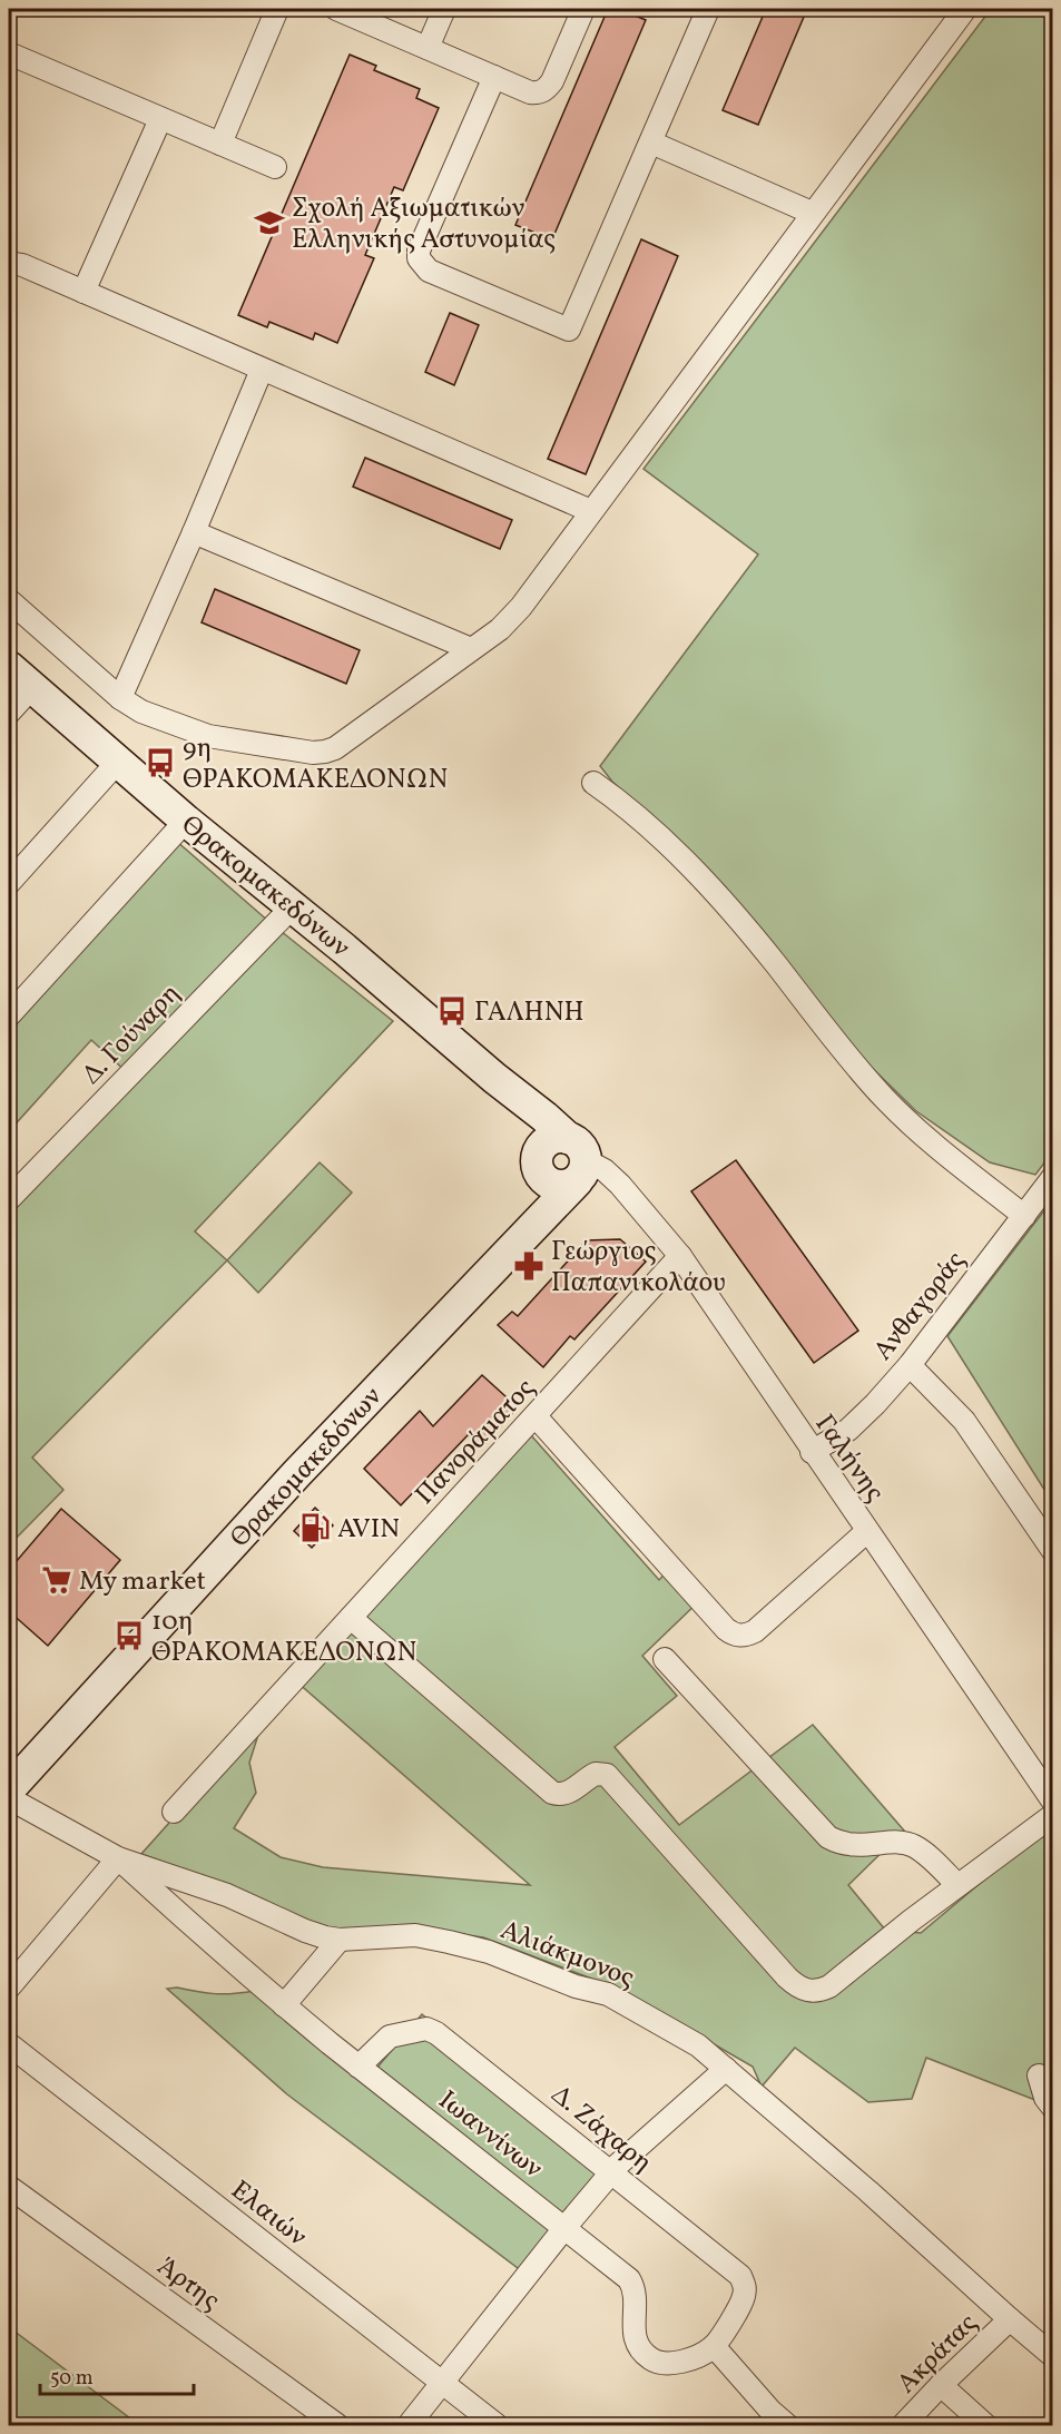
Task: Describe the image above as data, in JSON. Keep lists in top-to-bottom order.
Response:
{
  "streets": {
    "main road": ["Θρακομακεδόνων"],
    "street": [
      "Δ. Γούναρη",
      "Ανθαγοράς",
      "Πανοράματος",
      "Γαλήνης",
      "Αλιάκμονος",
      "Δ. Ζάχαρη",
      "Ιωαννίνων",
      "Ελαιών",
      "Άρτης",
      "Ακράτας"
    ]
  },
  "crossings": [
    ["Θρακομακεδόνων", "Δ. Γούναρη"],
    ["Θρακομακεδόνων", "Γαλήνης"],
    ["Ανθαγοράς", "Γαλήνης"],
    ["Πανοράματος", "Γαλήνης"],
    ["Αλιάκμονος", "Ιωαννίνων"],
    ["Αλιάκμονος", "Ακράτας"],
    ["Δ. Ζάχαρη", "Ιωαννίνων"]
  ],
  "places": {
    "school or university": ["Σχολή Αξιωματικών Ελληνικής Αστυνομίας"],
    "bus stop": ["9η ΘΡΑΚΟΜΑΚΕΔΟΝΩΝ", "ΓΑΛΗΝΗ", "10η ΘΡΑΚΟΜΑΚΕΔΟΝΩΝ"],
    "pharmacy": ["Γεώργιος Παπανικολάου"],
    "fuel station": ["AVIN"],
    "supermarket": ["My market"]
  },
  "scale_bar": "50 m"
}
